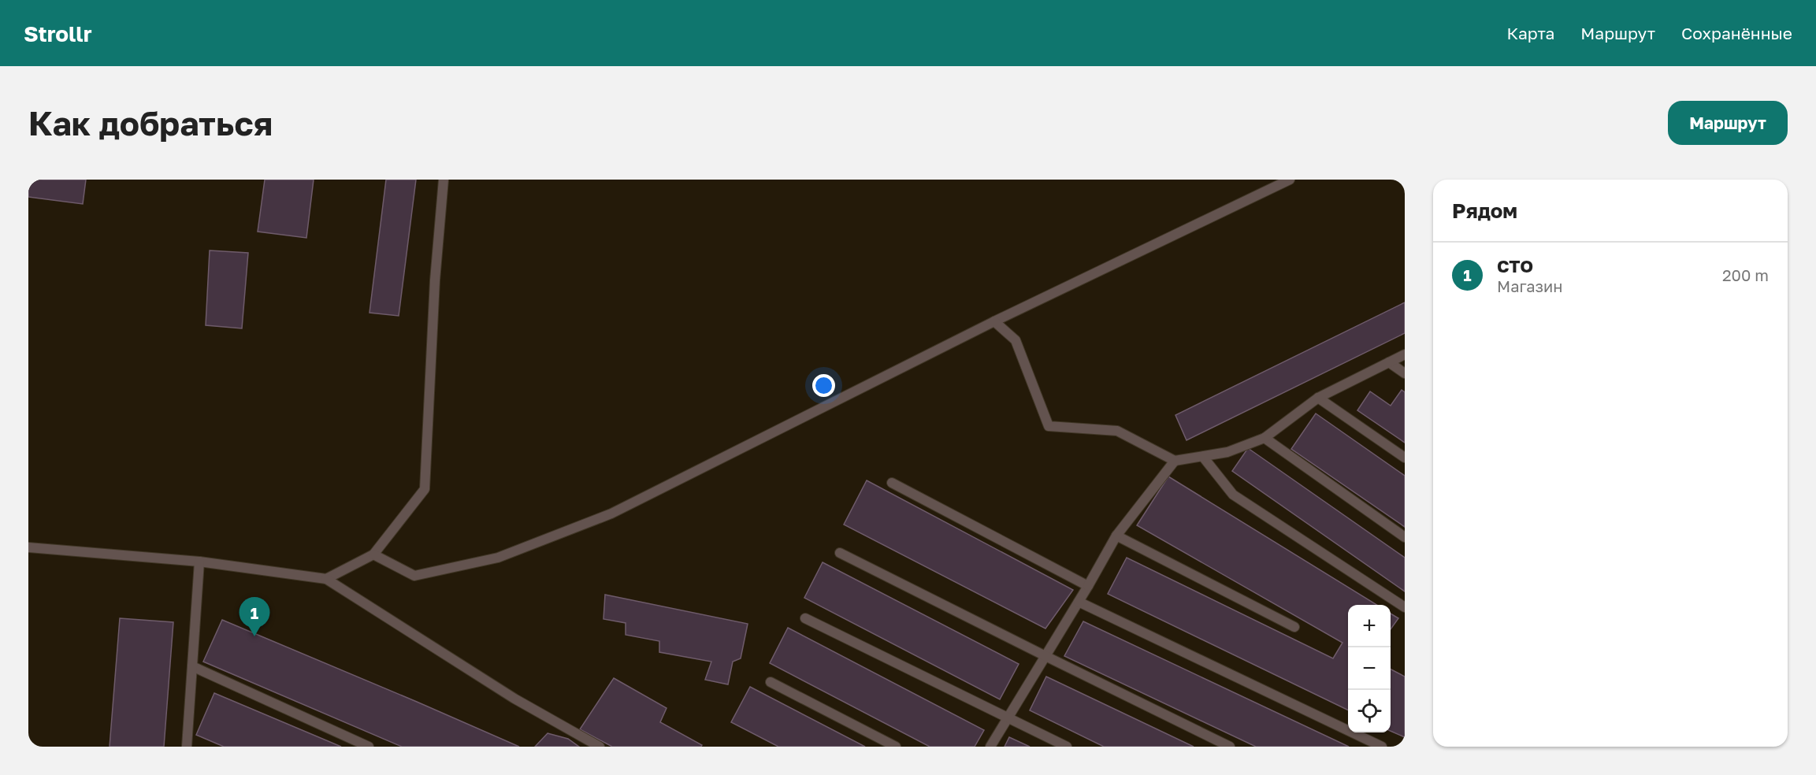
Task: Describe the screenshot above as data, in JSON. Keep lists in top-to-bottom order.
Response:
{
  "page": {
    "header": "Strollr",
    "nav": ["Карта", "Маршрут", "Сохранённые"],
    "buttons": "Маршрут",
    "title": "Как добраться",
    "heading": "Рядом",
    "list": [
      {
        "mark": "1",
        "name": "СТО",
        "note": "Магазин",
        "value": "200 m"
      }
    ],
    "pins": "1",
    "map_buttons": ["+", "−"]
  }
}
